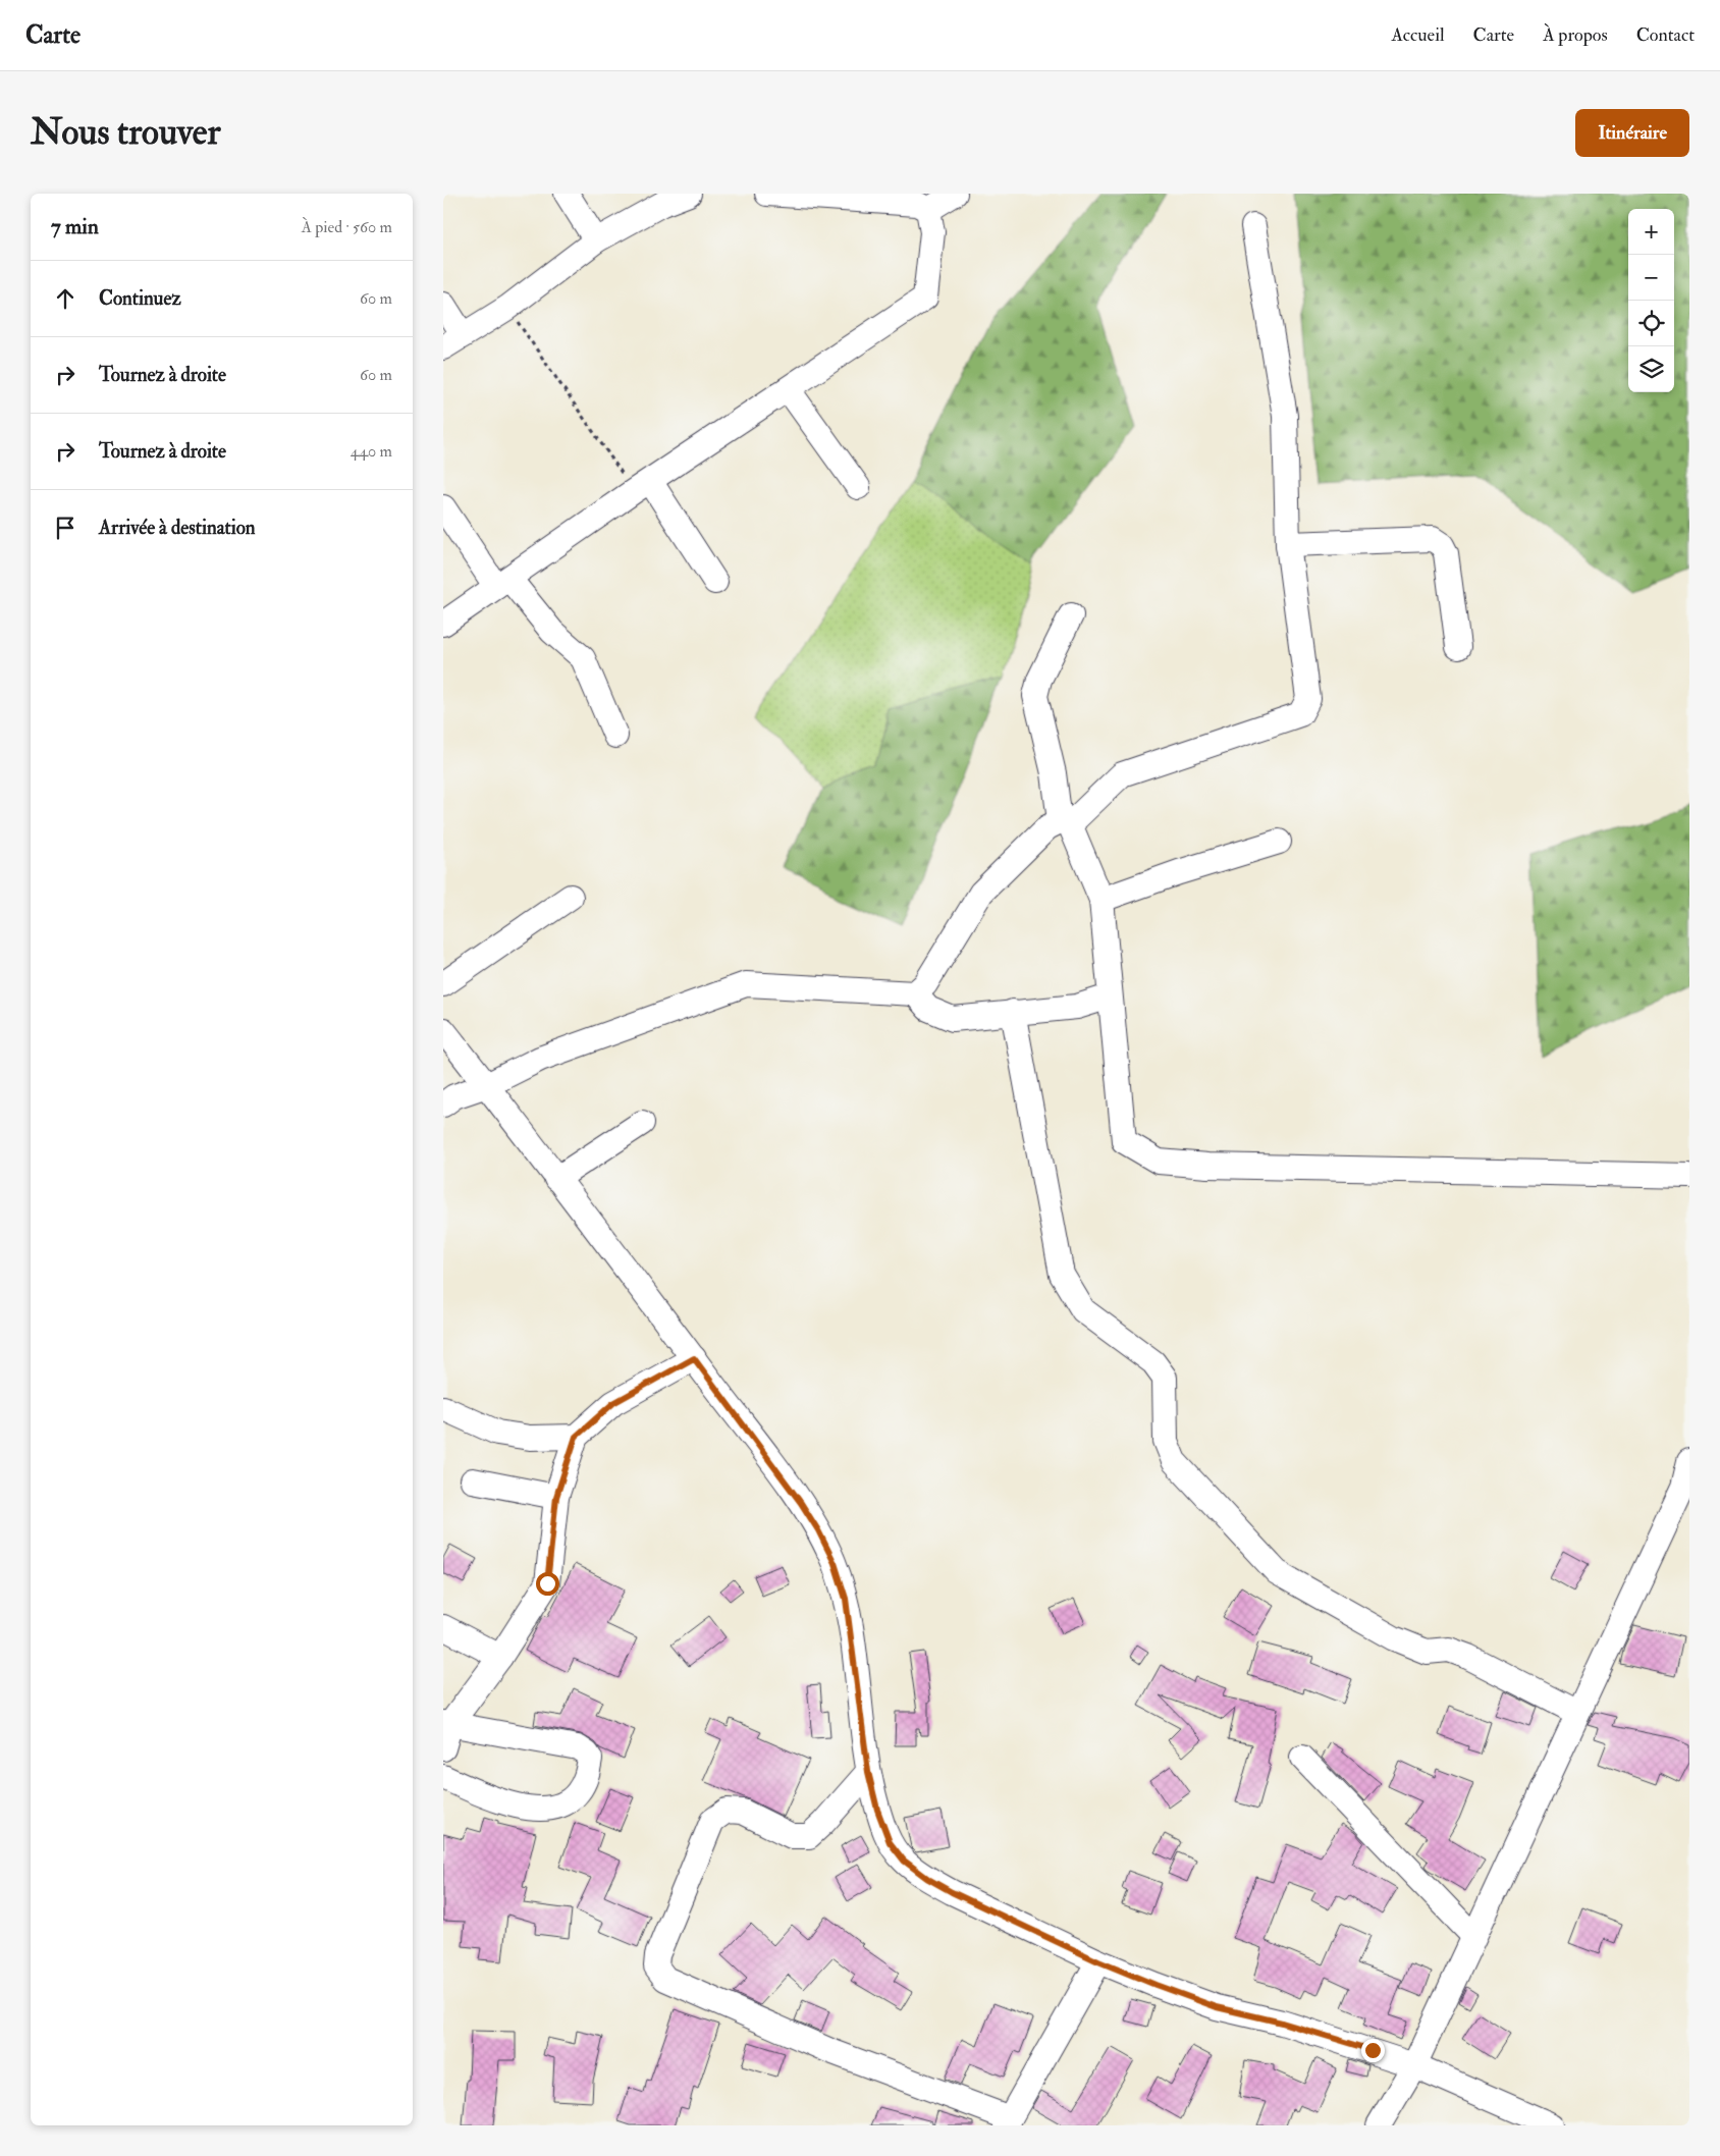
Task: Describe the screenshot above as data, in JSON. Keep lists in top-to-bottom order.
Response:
{
  "page": {
    "header": "Carte",
    "nav": [
      "Accueil",
      "Carte",
      "À propos",
      "Contact"
    ],
    "buttons": "Itinéraire",
    "title": "Nous trouver",
    "heading": ["7 min", "À pied · 560 m"],
    "map_buttons": ["+", "−"],
    "list": [
      ["Continuez", "60 m"],
      ["Tournez à droite", "60 m"],
      ["Tournez à droite", "440 m"],
      "Arrivée à destination"
    ]
  }
}
